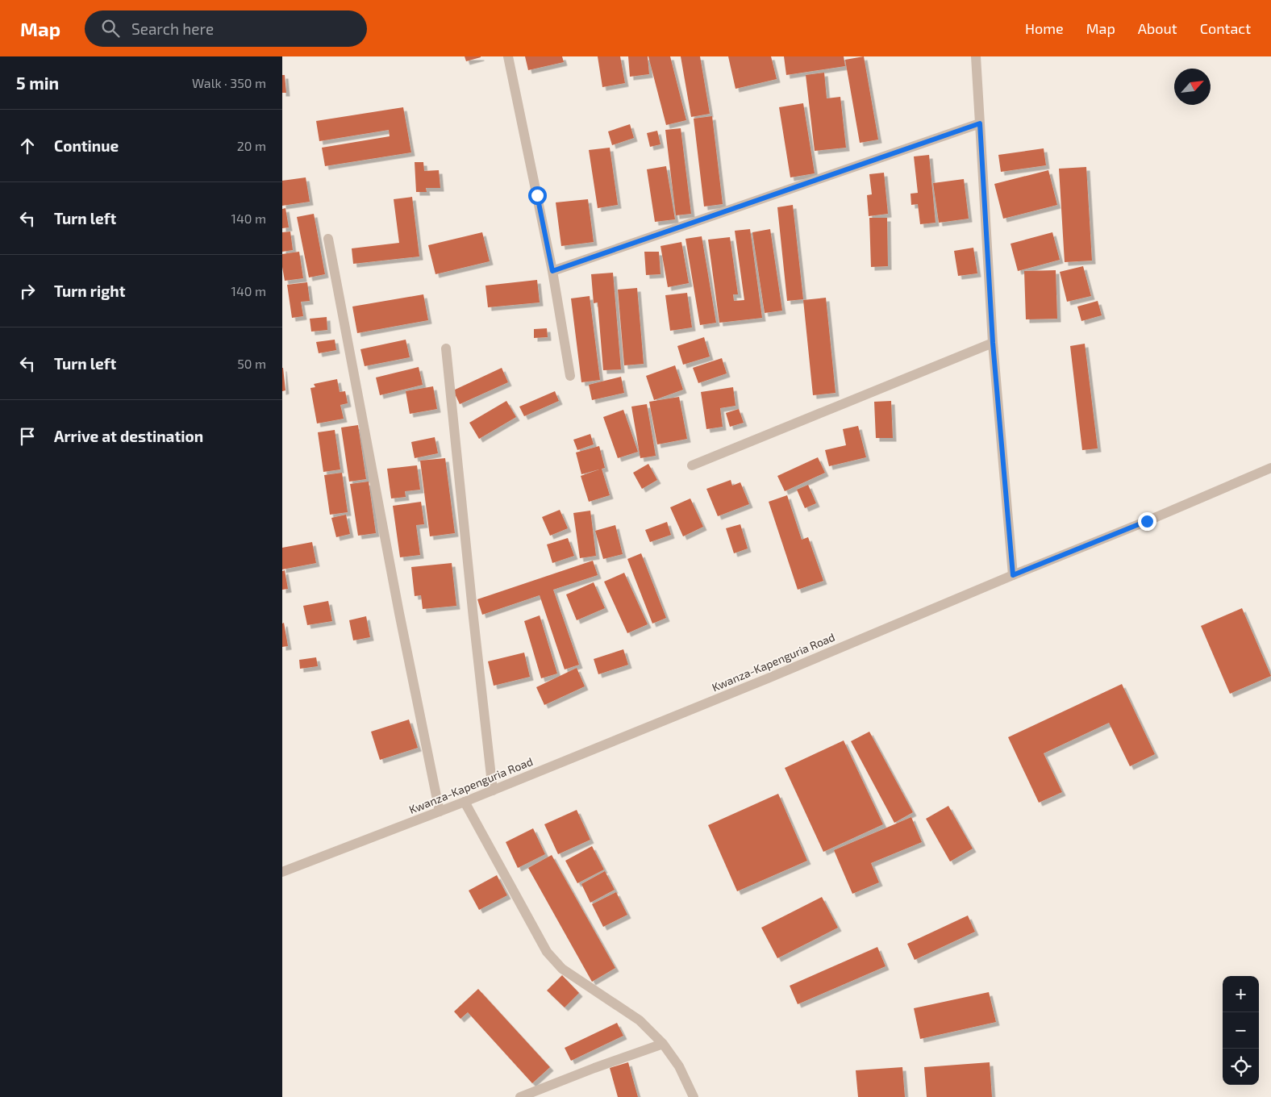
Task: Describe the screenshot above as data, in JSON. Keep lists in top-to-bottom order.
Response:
{
  "streets": {
    "street": ["Kwanza-Kapenguria Road"]
  },
  "north": "top right",
  "page": {
    "header": "Map",
    "search": "Search here",
    "nav": [
      "Home",
      "Map",
      "About",
      "Contact"
    ],
    "heading": ["5 min", "Walk · 350 m"],
    "list": [
      ["Continue", "20 m"],
      ["Turn left", "140 m"],
      ["Turn right", "140 m"],
      ["Turn left", "50 m"],
      "Arrive at destination"
    ],
    "map_buttons": ["+", "−"]
  }
}
